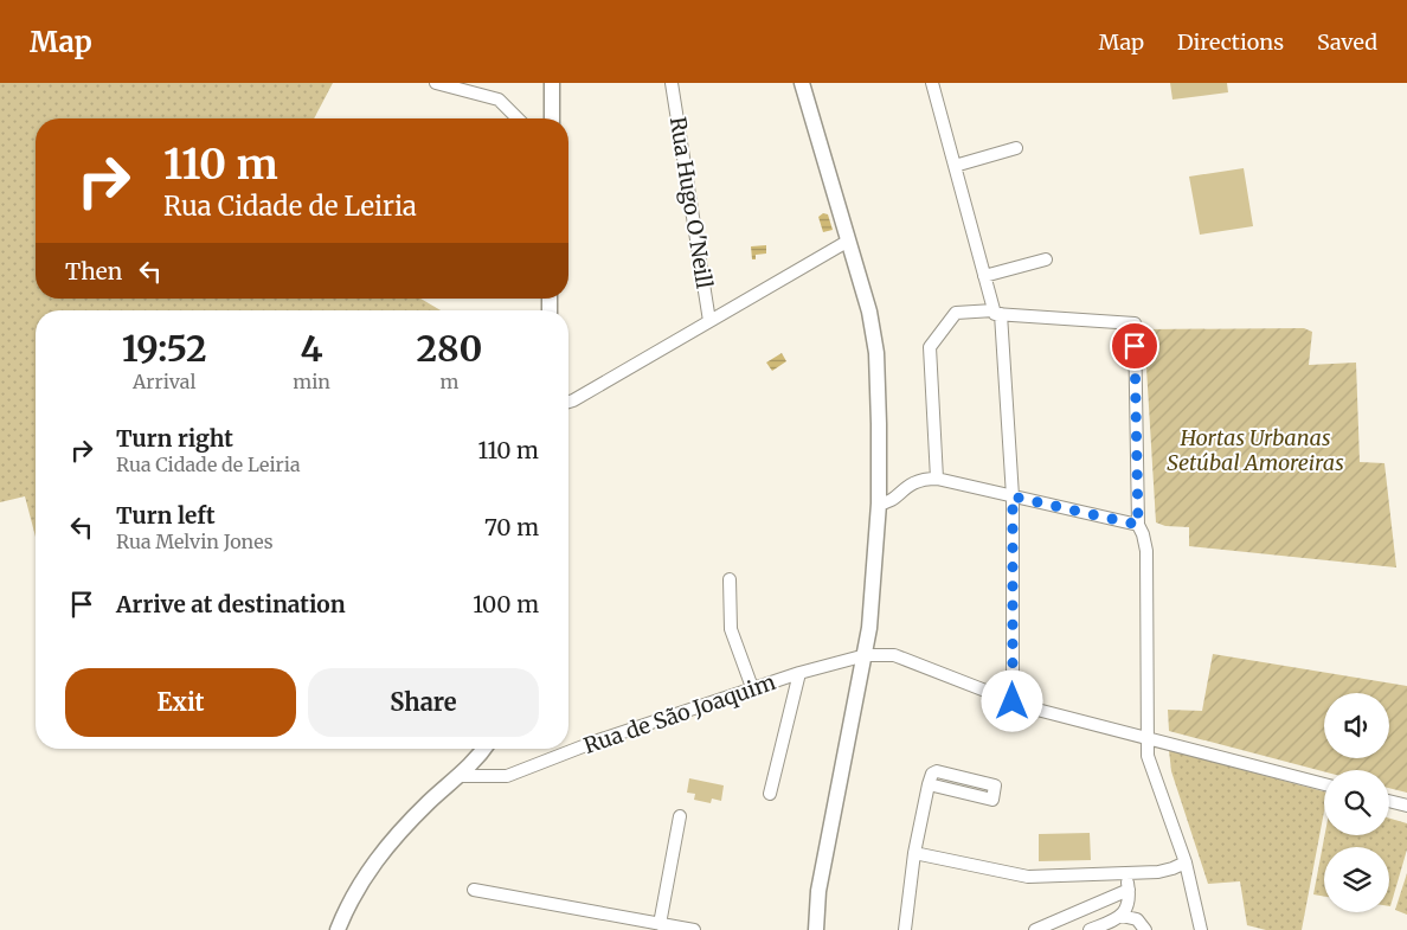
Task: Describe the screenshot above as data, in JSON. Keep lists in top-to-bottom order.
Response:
{
  "streets": {
    "street": ["Rua Hugo O'Neill", "Rua de São Joaquim"]
  },
  "parks": ["Hortas Urbanas Setúbal Amoreiras"],
  "page": {
    "header": "Map",
    "nav": ["Map", "Directions", "Saved"],
    "turn": ["110 m", "Rua Cidade de Leiria"],
    "then": "Then",
    "eta": [
      "19:52",
      "Arrival",
      "4",
      "min",
      "280",
      "m"
    ],
    "list": [
      {
        "name": "Turn right",
        "note": "Rua Cidade de Leiria",
        "value": "110 m"
      },
      {
        "name": "Turn left",
        "note": "Rua Melvin Jones",
        "value": "70 m"
      },
      {
        "name": "Arrive at destination",
        "value": "100 m"
      }
    ],
    "buttons": ["Exit", "Share"]
  }
}
